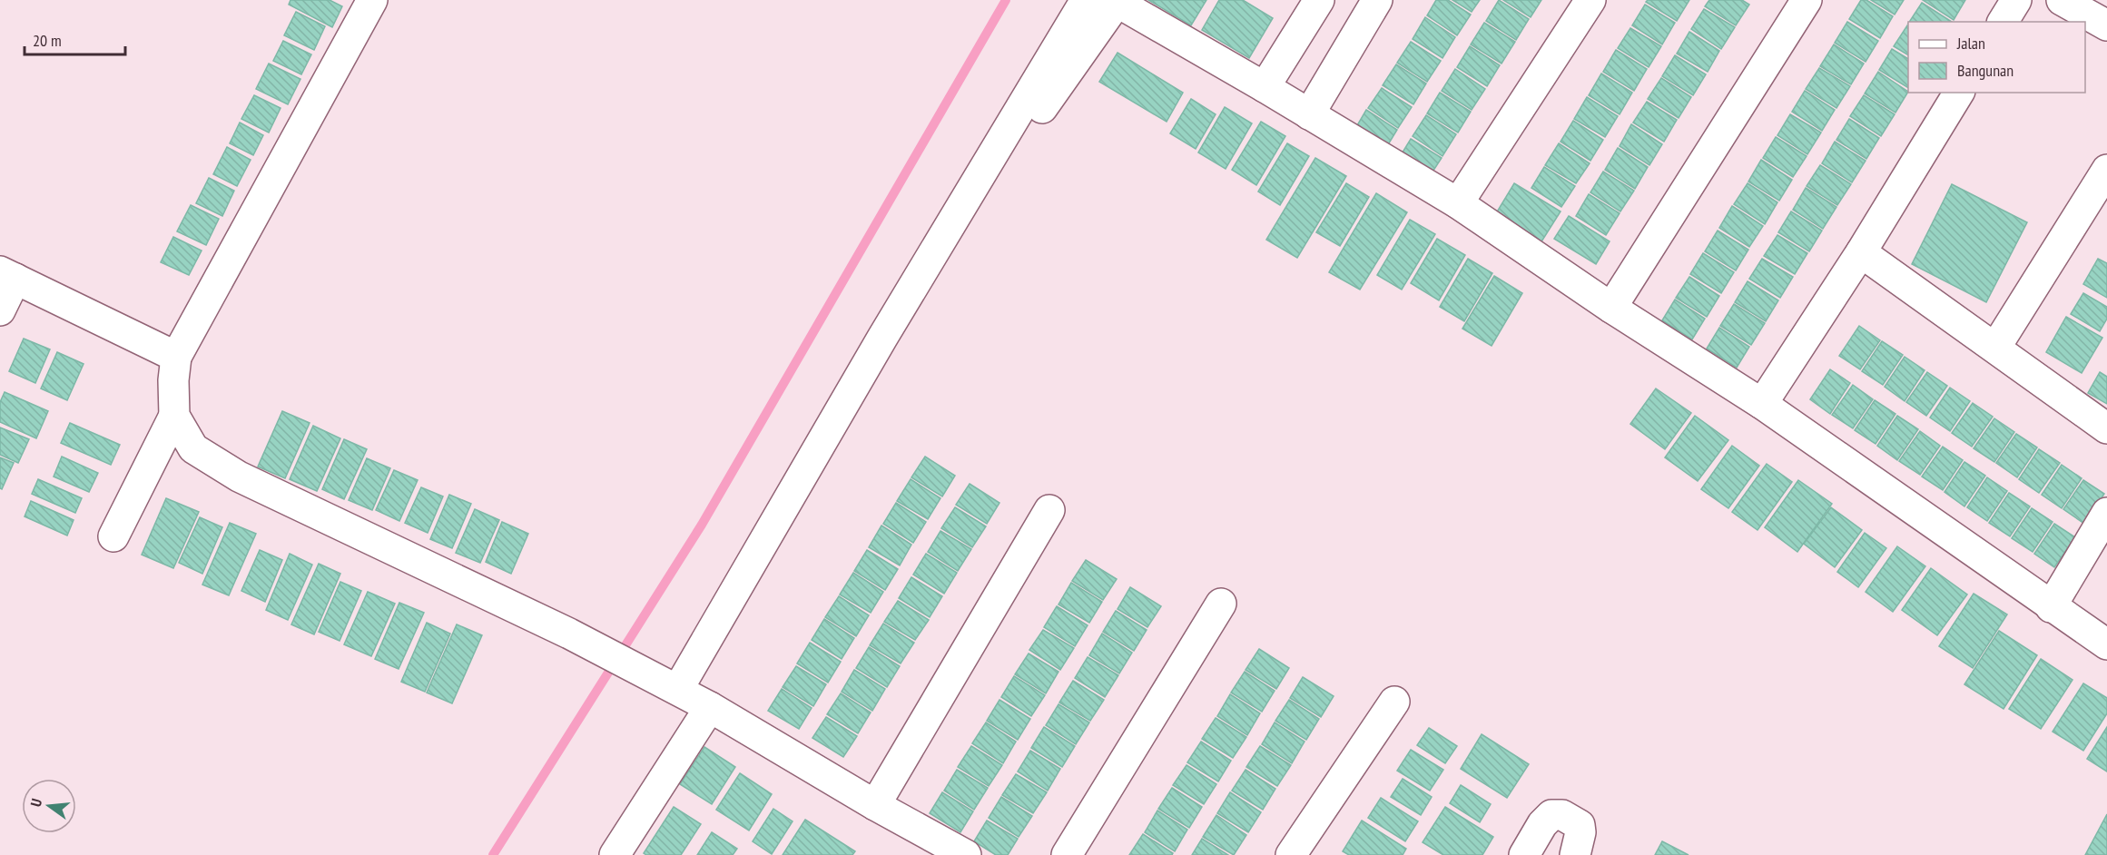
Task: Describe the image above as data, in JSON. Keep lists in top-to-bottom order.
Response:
{
  "legend": ["Jalan", "Bangunan"],
  "scale_bar": "20 m",
  "north": "left"
}
